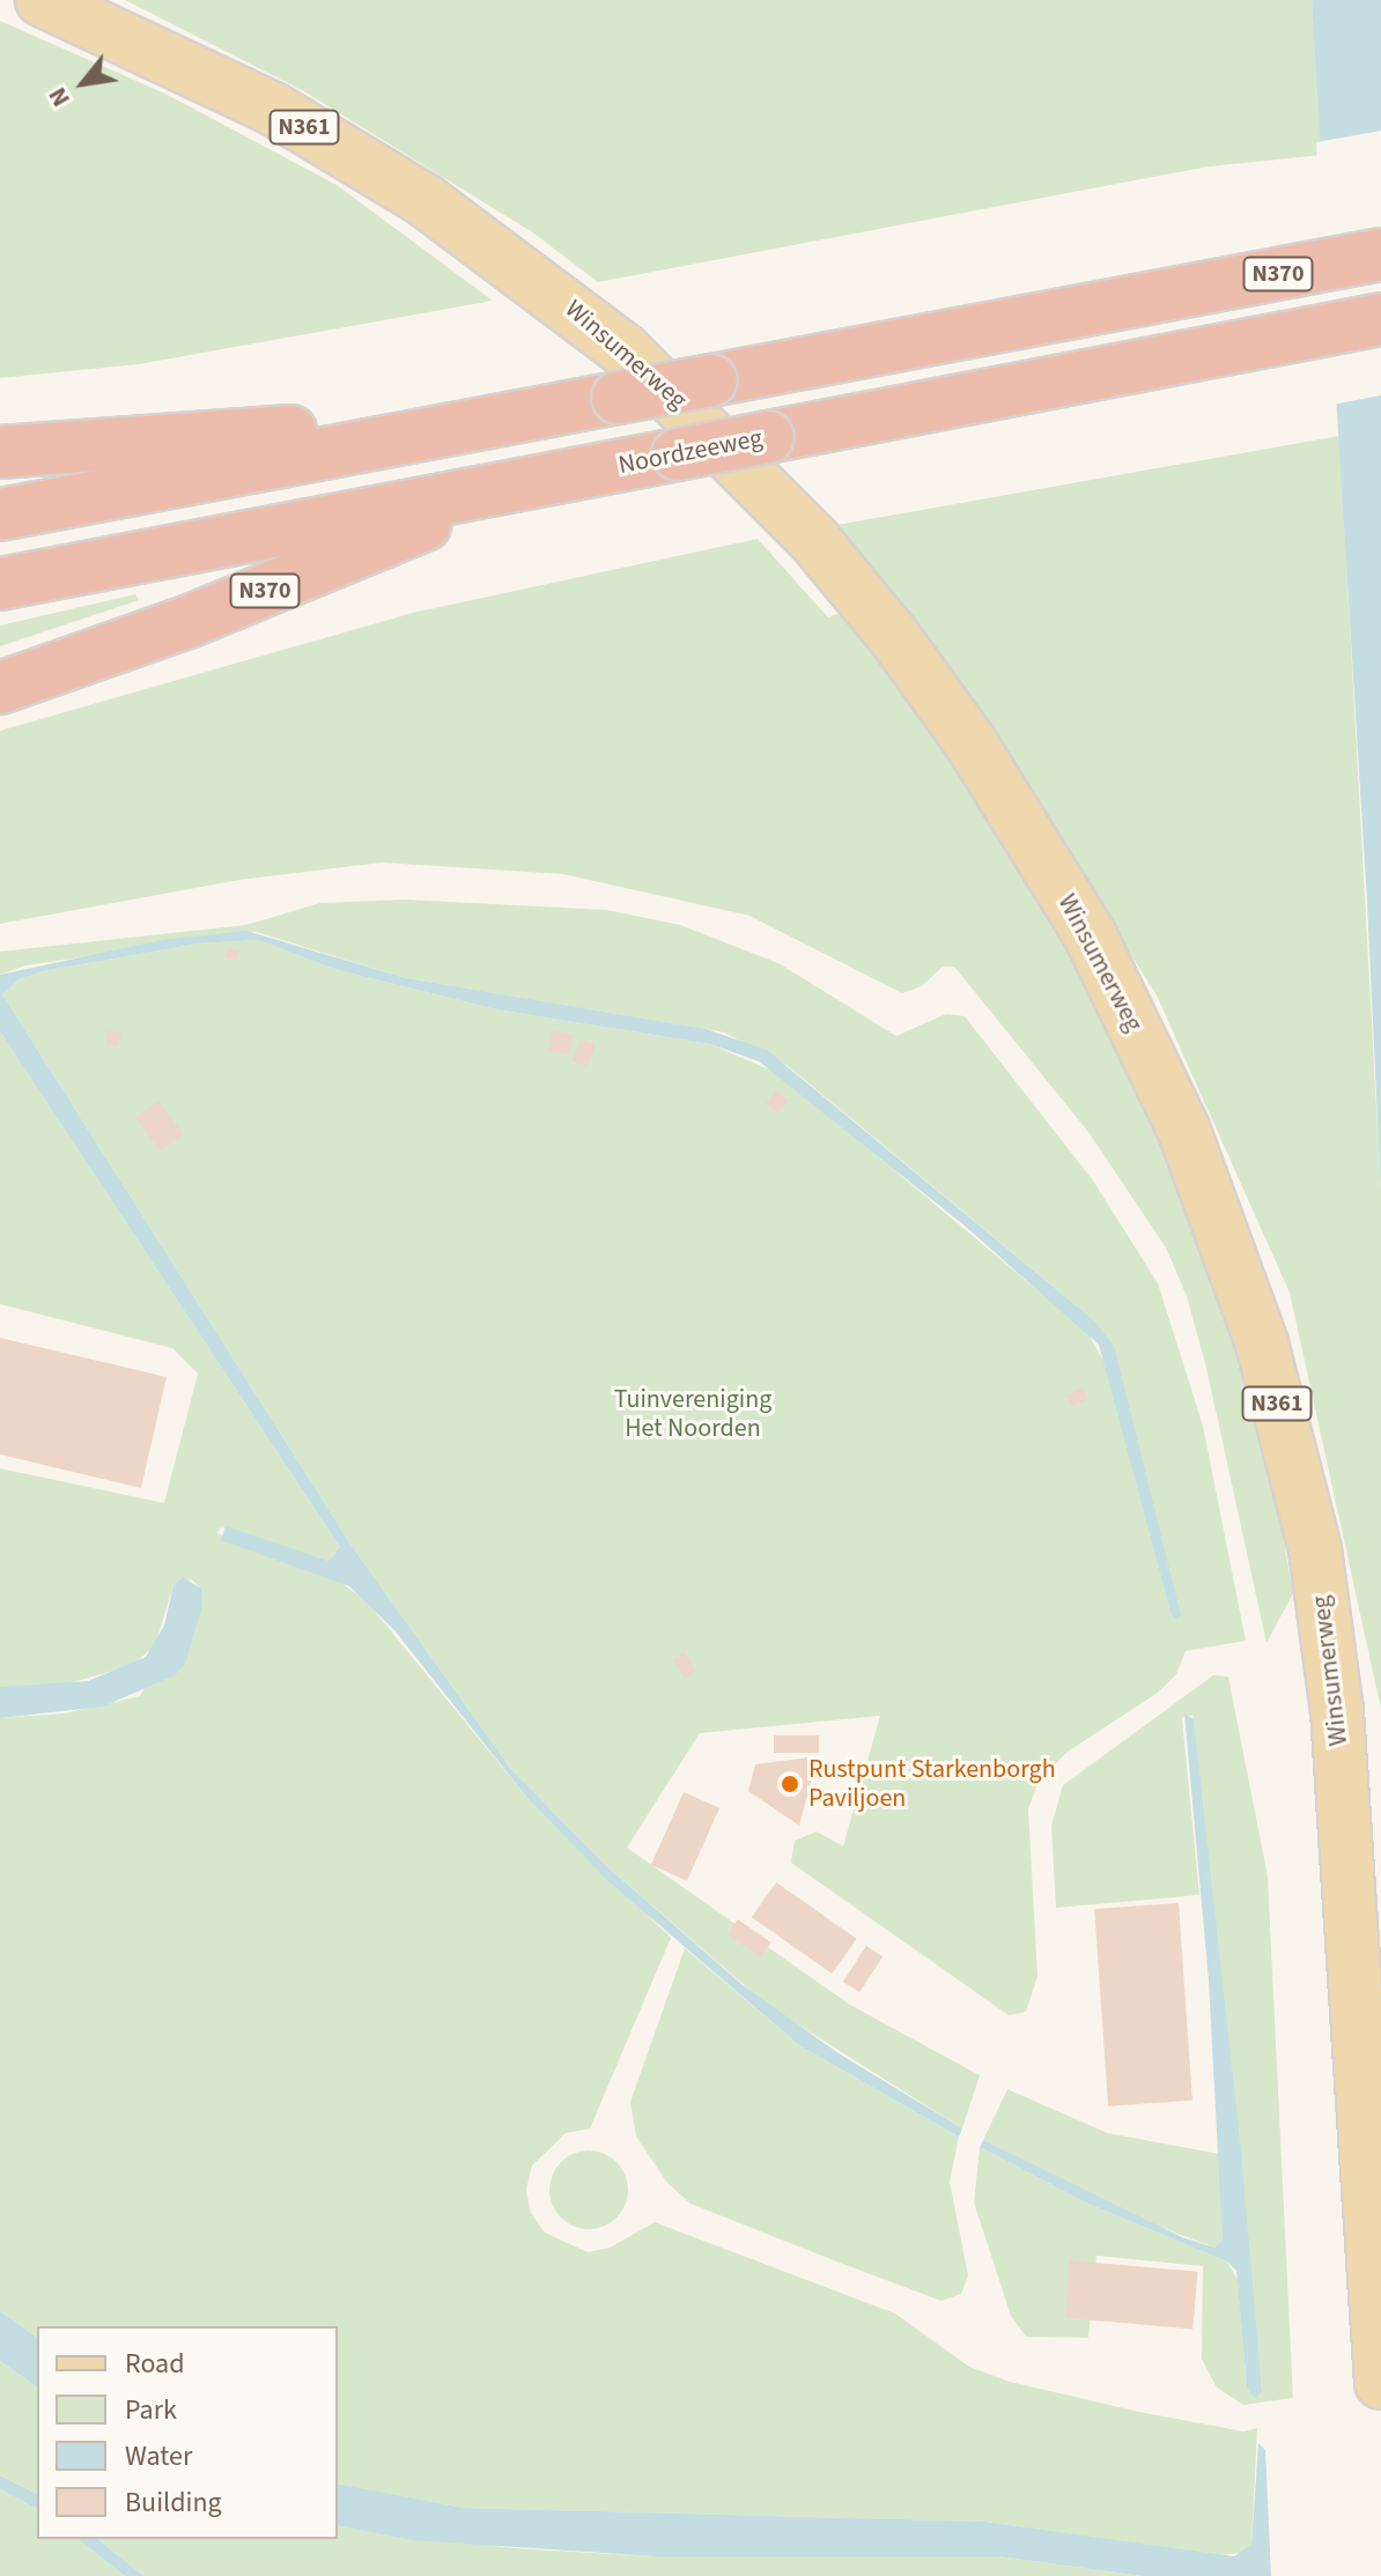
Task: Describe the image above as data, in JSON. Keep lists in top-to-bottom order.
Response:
{
  "streets": {
    "highway": ["N370", "Noordzeeweg"],
    "main road": ["N361", "Winsumerweg"]
  },
  "crossings": [
    ["N370", "Noordzeeweg"]
  ],
  "parks": ["Tuinvereniging Het Noorden"],
  "places": ["Rustpunt Starkenborgh Paviljoen"],
  "legend": [
    "Road",
    "Park",
    "Water",
    "Building"
  ],
  "north": "bottom left"
}
